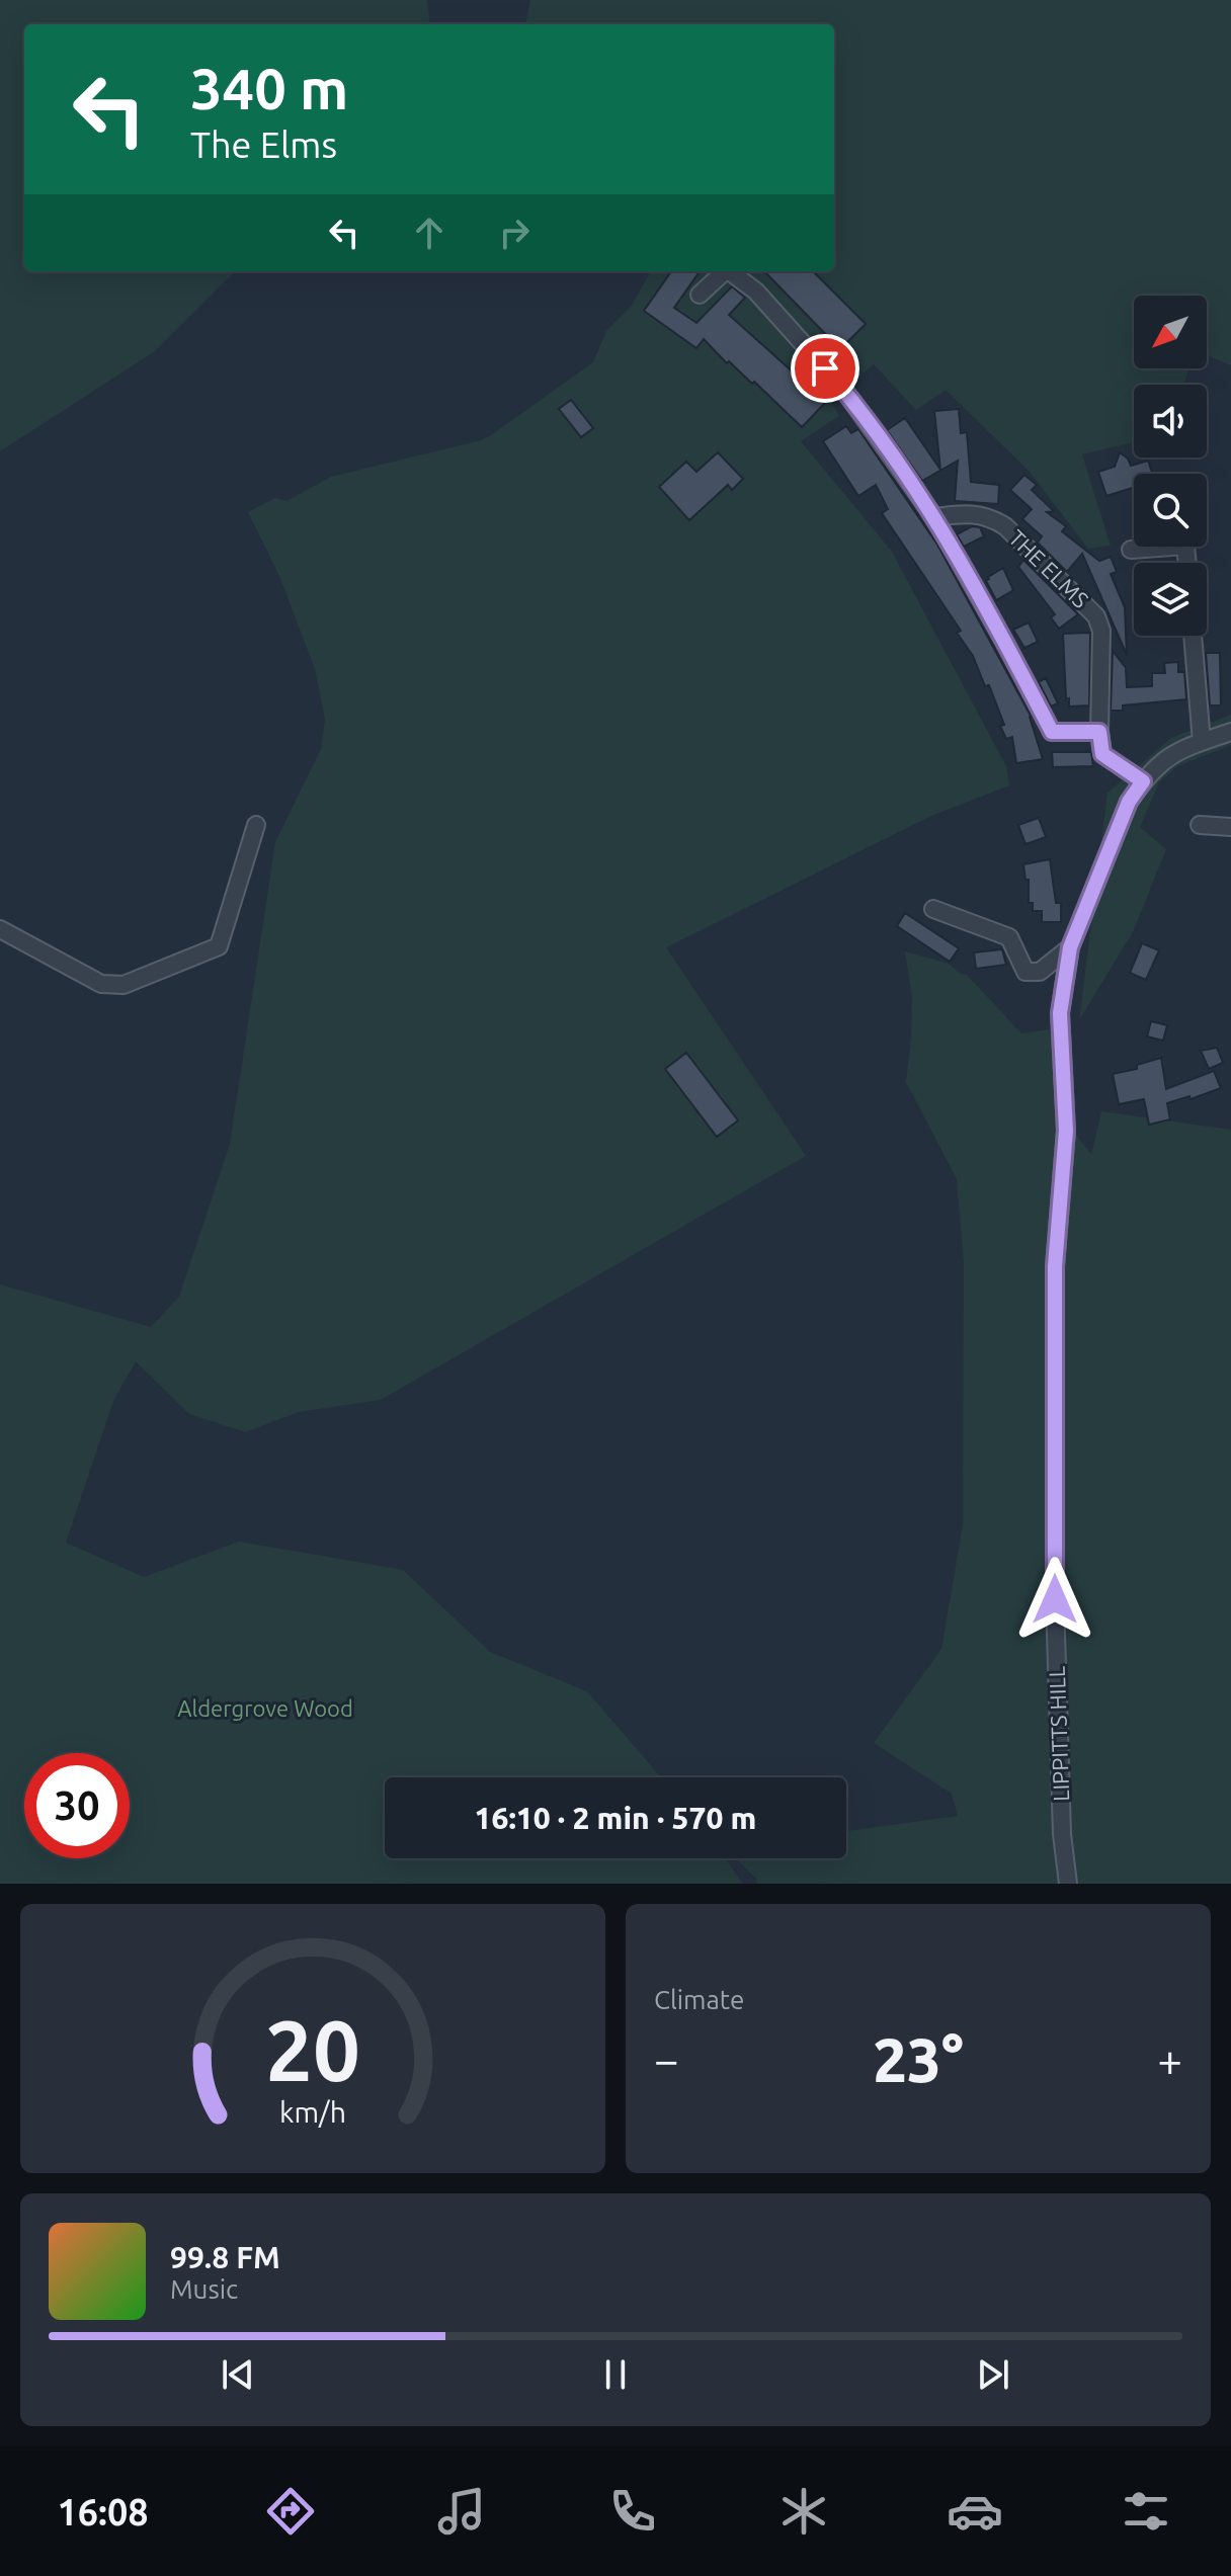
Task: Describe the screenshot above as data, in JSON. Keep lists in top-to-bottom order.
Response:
{
  "streets": {
    "street": ["THE ELMS", "LIPPITTS HILL"]
  },
  "parks": ["Aldergrove Wood"],
  "north": "bottom left",
  "page": {
    "turn": ["340 m", "The Elms"],
    "limit": "30",
    "trip": "16:10 · 2 min · 570 m",
    "tile": "Climate",
    "heat": ["−", "23°", "+"],
    "song": ["99.8 FM", "Music"],
    "tabs": "16:08",
    "gauge": ["20", "km/h"]
  }
}
